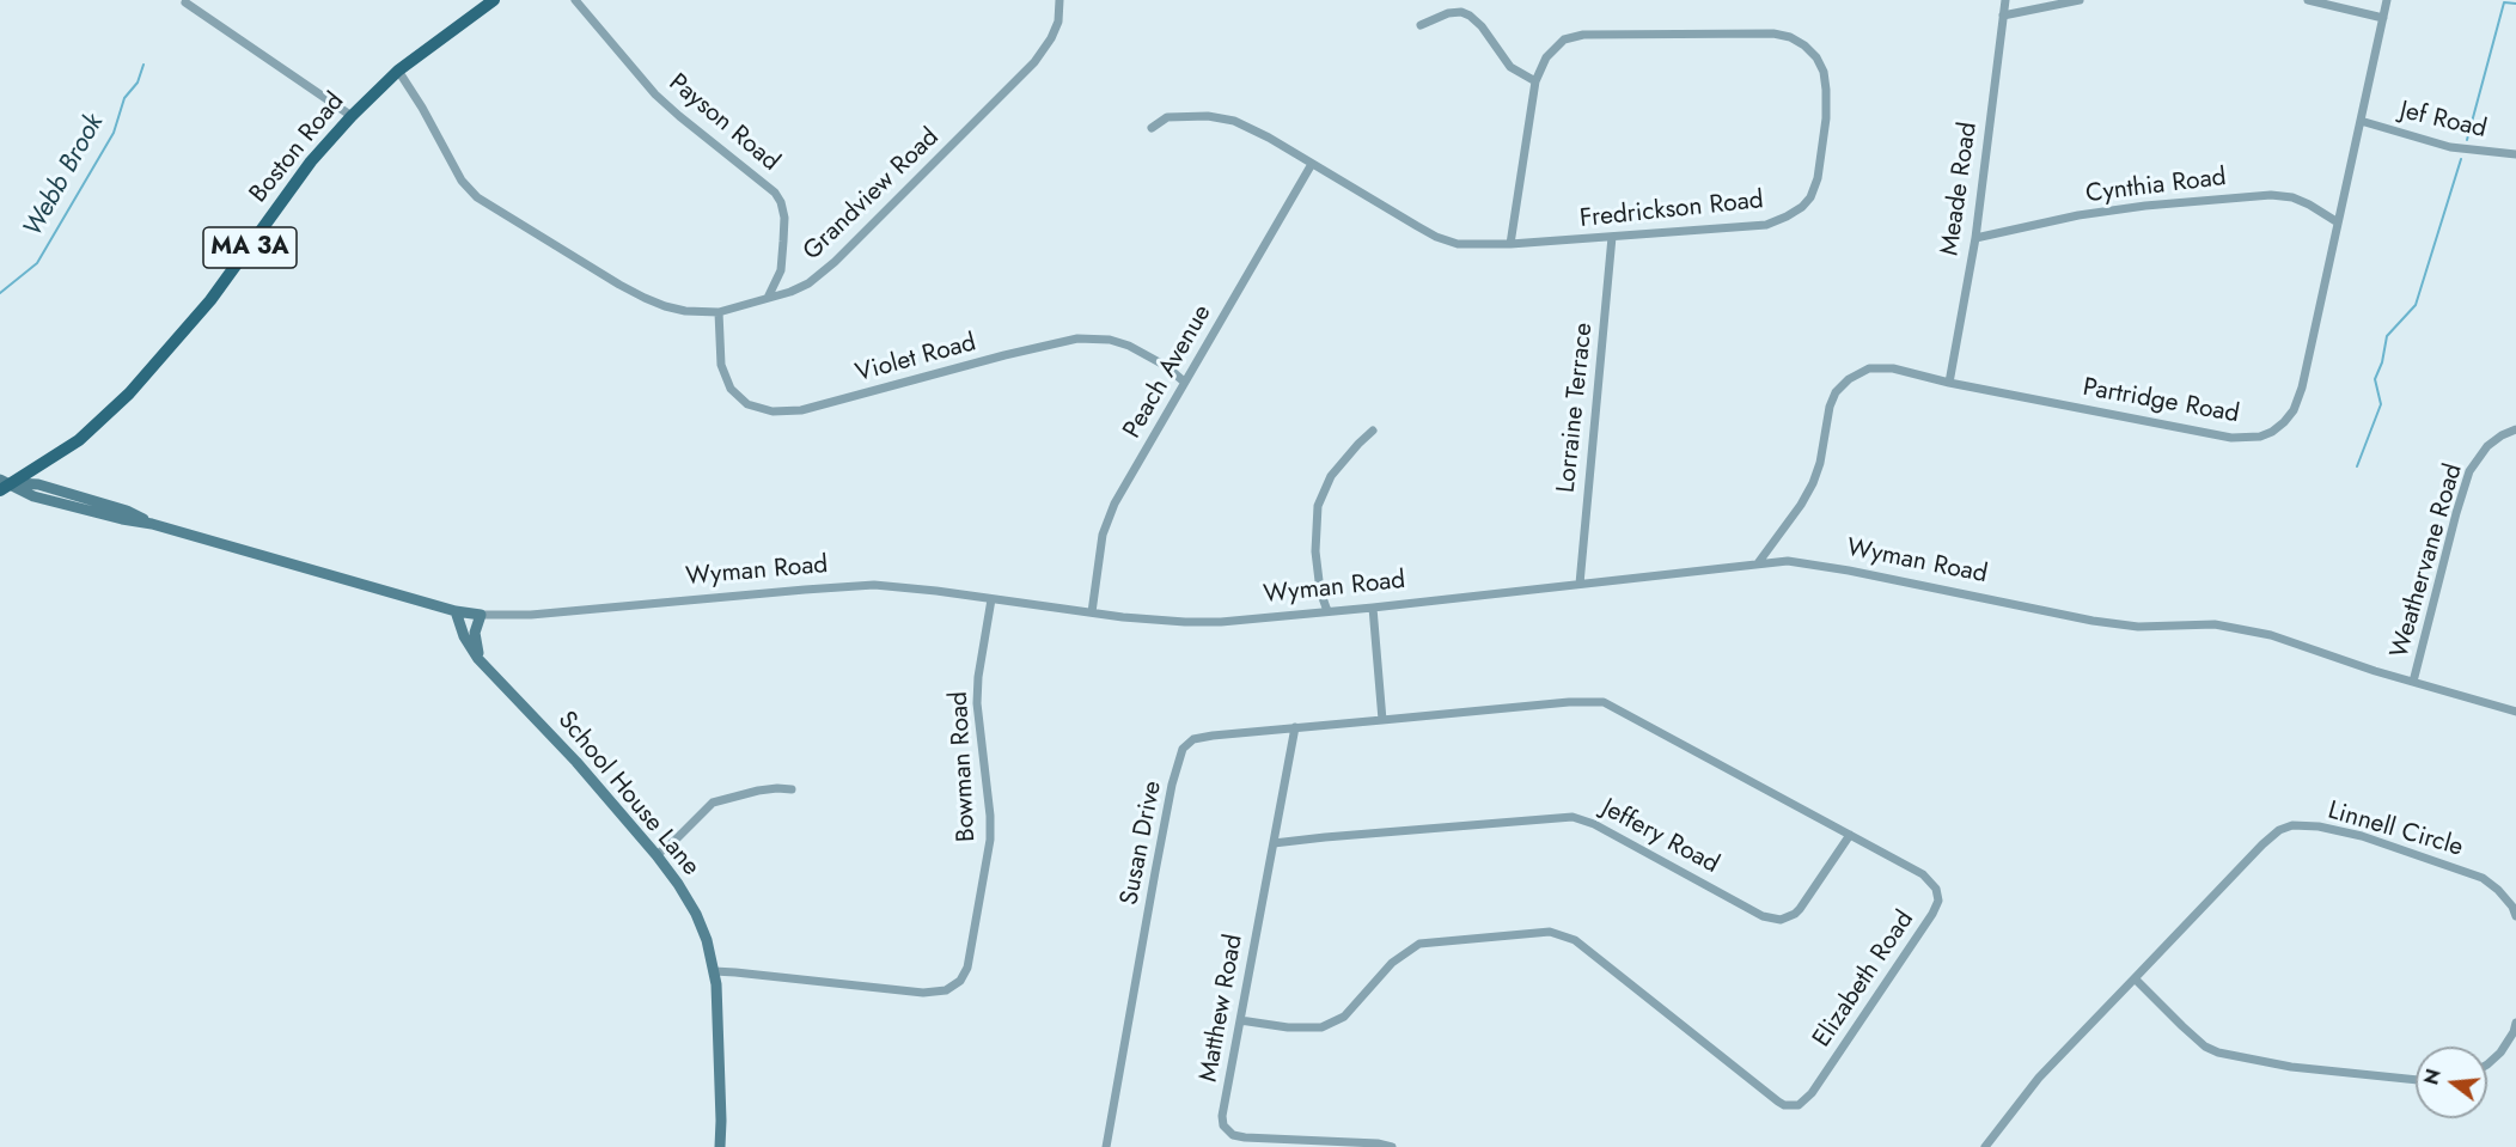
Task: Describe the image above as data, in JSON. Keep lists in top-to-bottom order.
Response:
{
  "streets": {
    "main road": ["Boston Road", "MA 3A"],
    "street": [
      "Jef Road",
      "Payson Road",
      "Cynthia Road",
      "Meade Road",
      "Grandview Road",
      "Fredrickson Road",
      "Violet Road",
      "Peach Avenue",
      "Partridge Road",
      "Lorraine Terrace",
      "Weathervane Road",
      "Wyman Road",
      "Bowman Road",
      "School House Lane",
      "Linnell Circle",
      "Jeffery Road",
      "Susan Drive",
      "Elizabeth Road",
      "Matthew Road"
    ]
  },
  "crossings": [
    ["Jef Road", "Partridge Road"],
    ["Payson Road", "Grandview Road"],
    ["Boston Road", "Grandview Road"],
    ["Boston Road", "Wyman Road"],
    ["Cynthia Road", "Meade Road"],
    ["Cynthia Road", "Partridge Road"],
    ["Meade Road", "Partridge Road"],
    ["Grandview Road", "Violet Road"],
    ["Fredrickson Road", "Peach Avenue"],
    ["Fredrickson Road", "Lorraine Terrace"],
    ["Violet Road", "Peach Avenue"],
    ["Peach Avenue", "Wyman Road"],
    ["Partridge Road", "Wyman Road"],
    ["Lorraine Terrace", "Wyman Road"],
    ["Weathervane Road", "Wyman Road"],
    ["Wyman Road", "Bowman Road"],
    ["Wyman Road", "School House Lane"],
    ["Bowman Road", "School House Lane"],
    ["Jeffery Road", "Elizabeth Road"],
    ["Jeffery Road", "Matthew Road"],
    ["Susan Drive", "Elizabeth Road"],
    ["Susan Drive", "Matthew Road"],
    ["Elizabeth Road", "Matthew Road"]
  ],
  "water": ["Webb Brook"],
  "north": "left"
}
